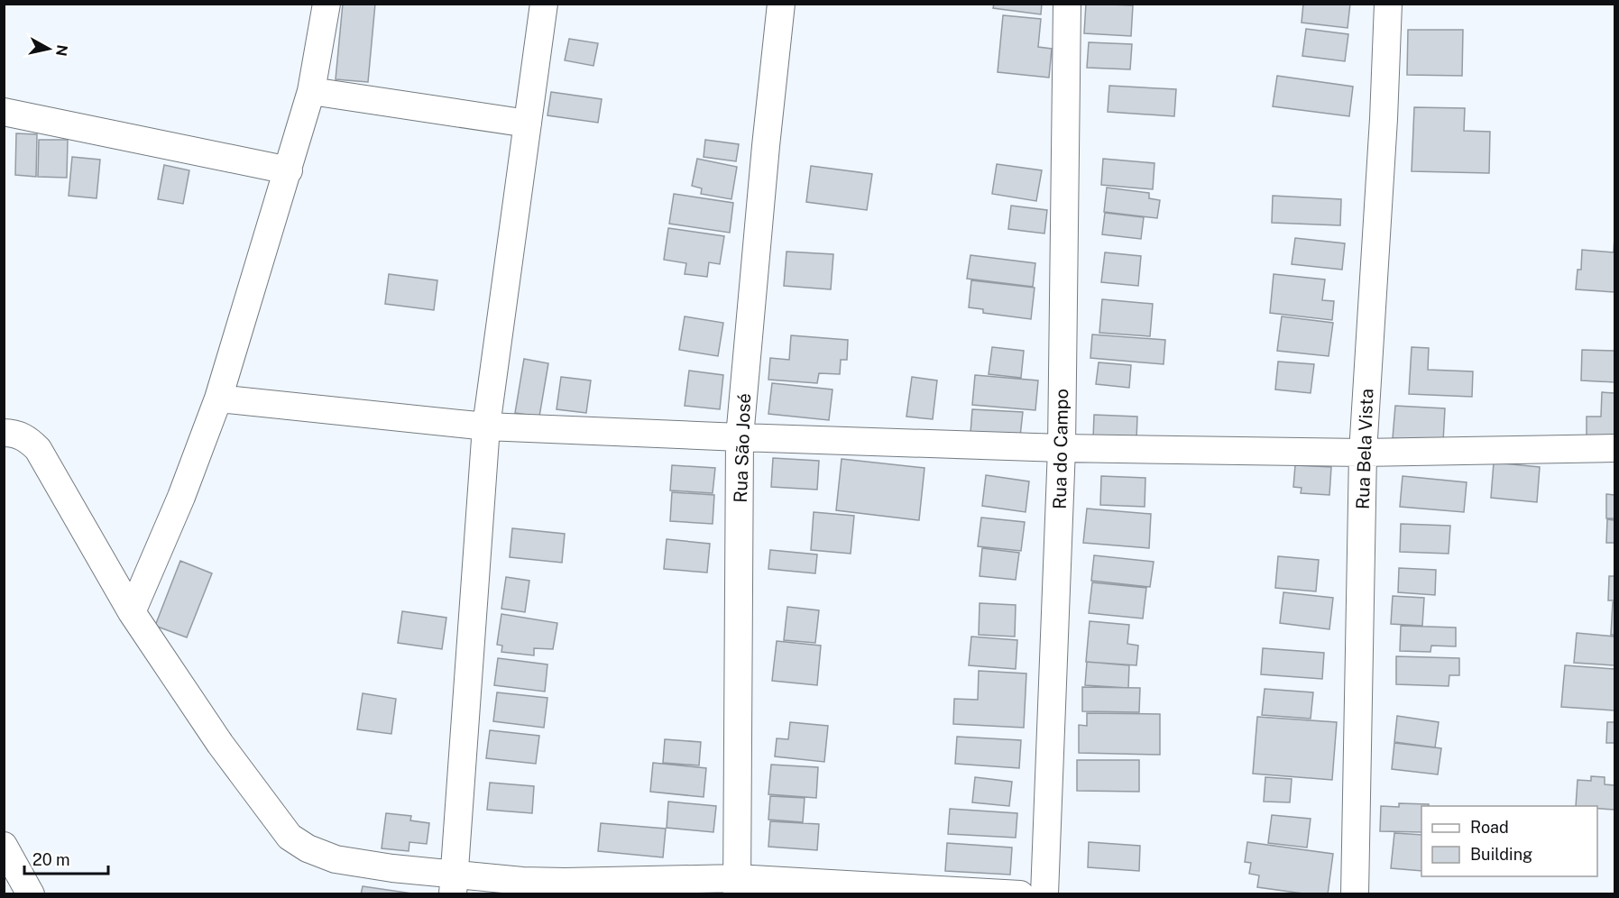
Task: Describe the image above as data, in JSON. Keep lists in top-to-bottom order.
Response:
{
  "streets": {
    "street": ["Rua São José", "Rua do Campo", "Rua Bela Vista"]
  },
  "legend": ["Road", "Building"],
  "scale_bar": "20 m",
  "north": "right"
}
